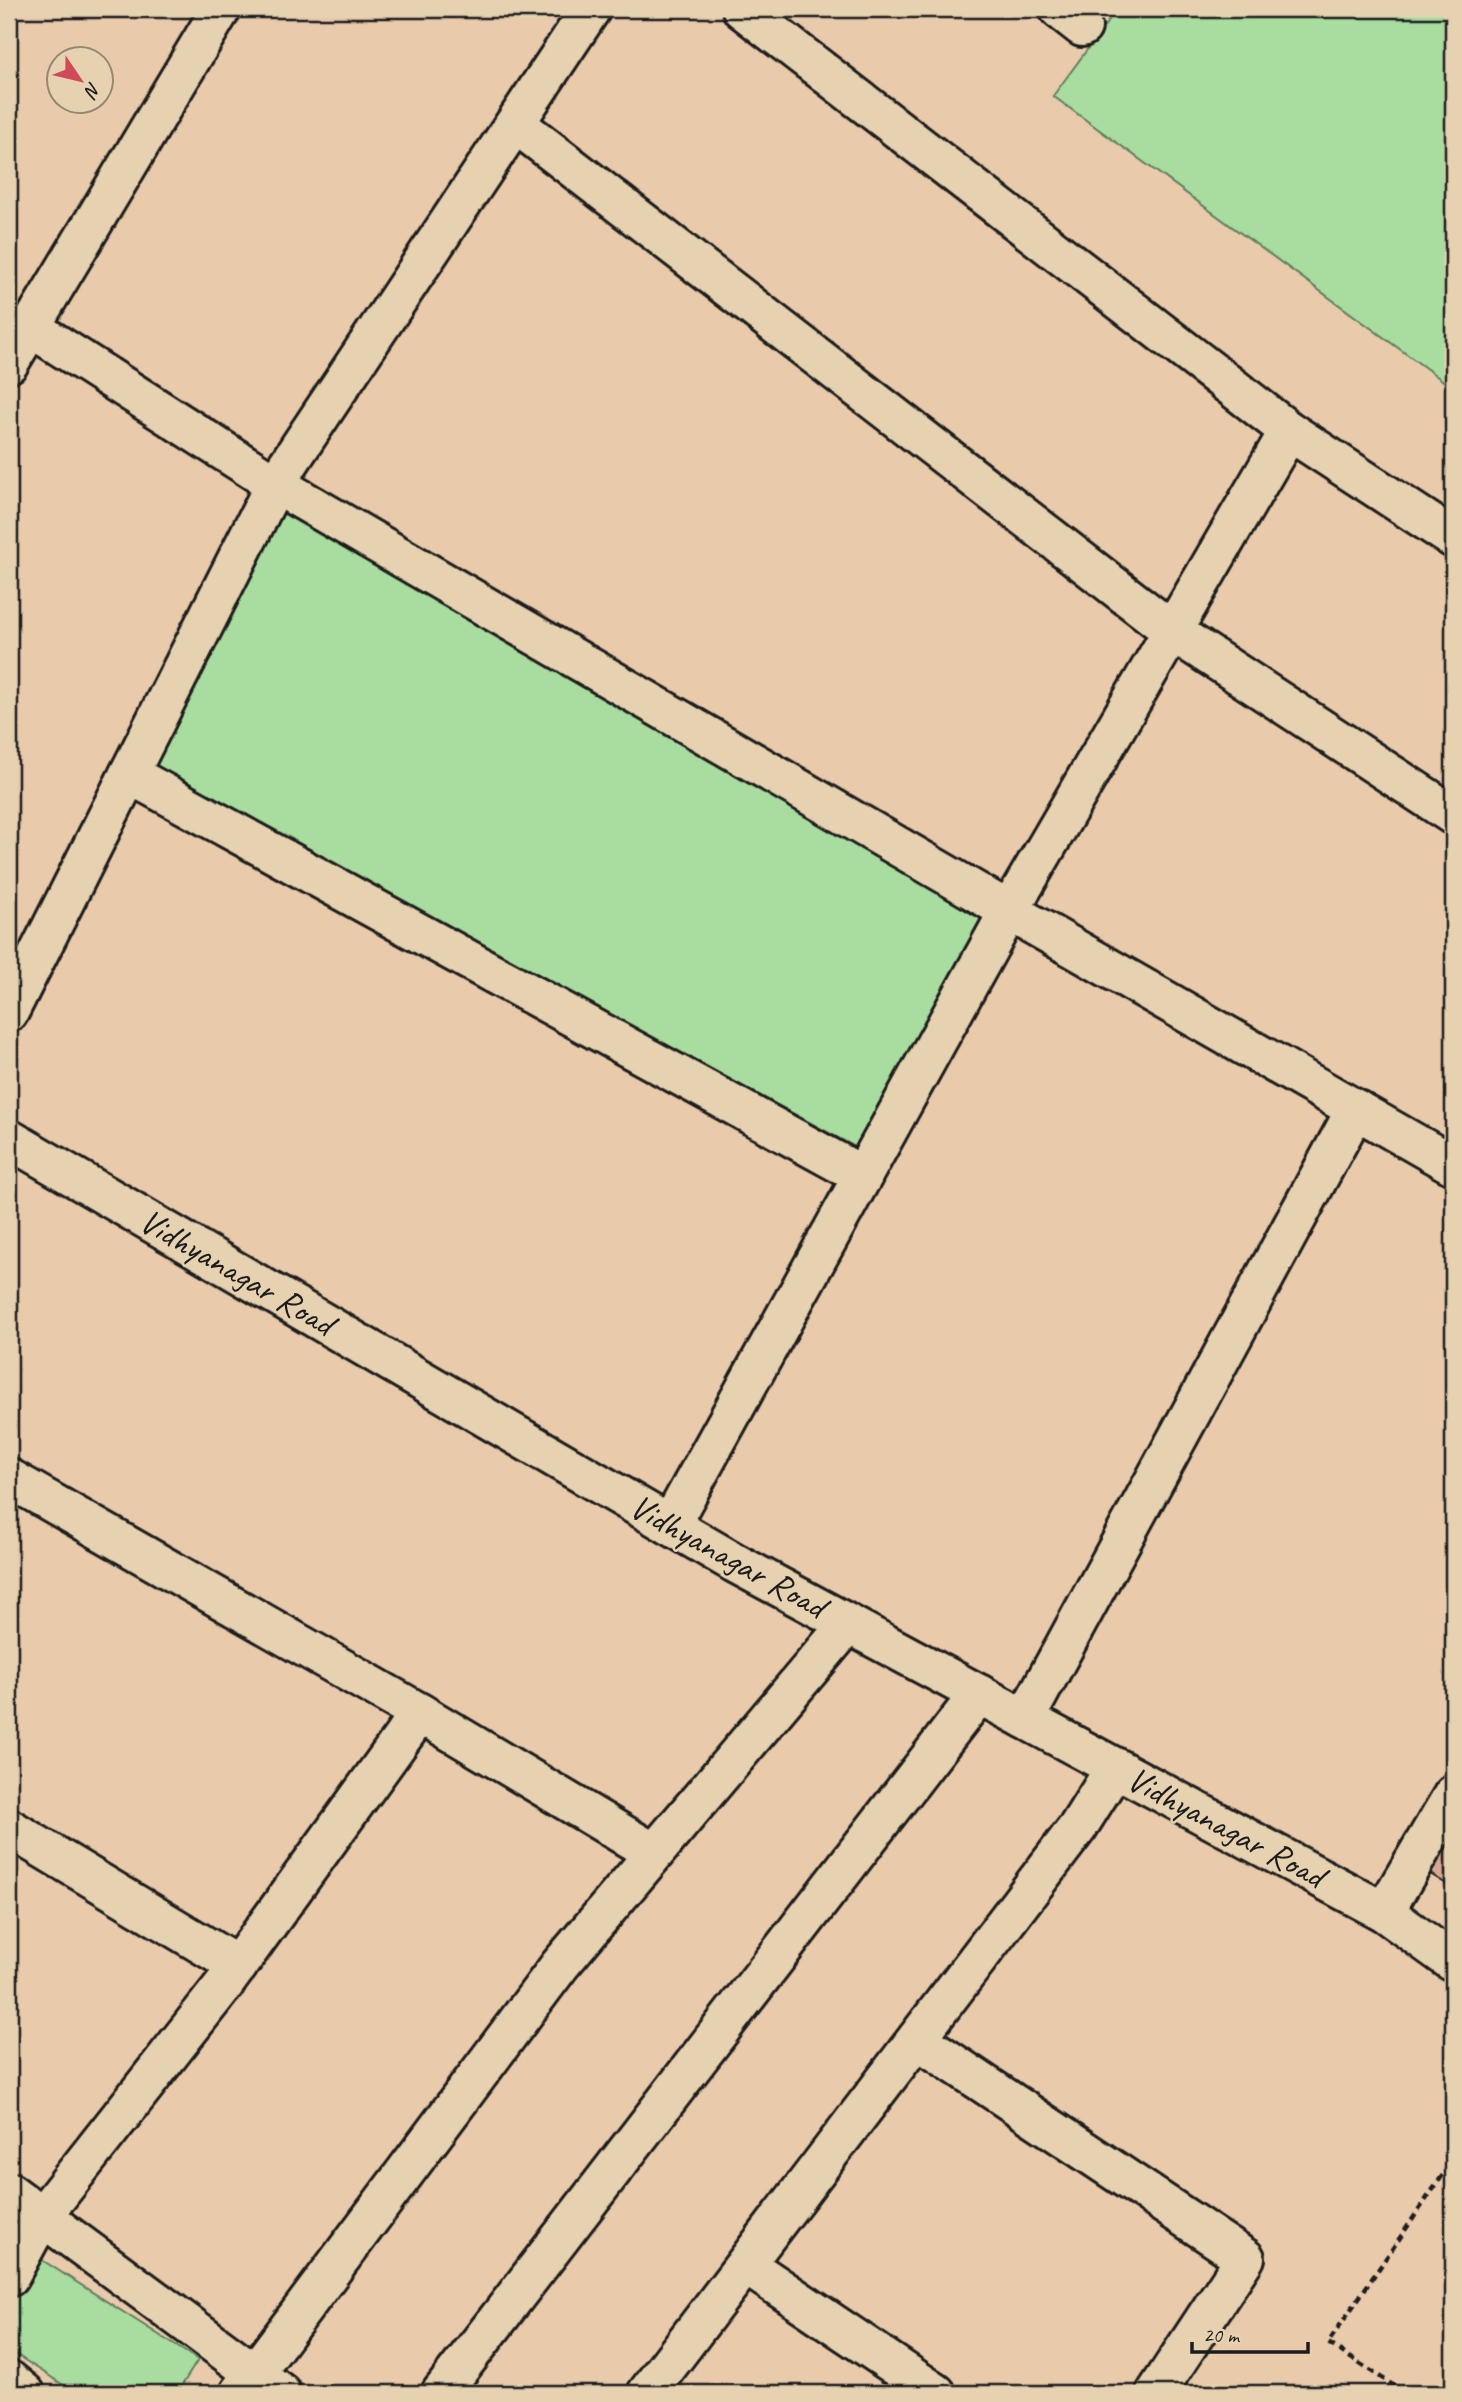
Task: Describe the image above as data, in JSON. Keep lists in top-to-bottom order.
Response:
{
  "streets": {
    "street": ["Vidhyanagar Road"]
  },
  "scale_bar": "20 m",
  "north": "bottom right"
}
